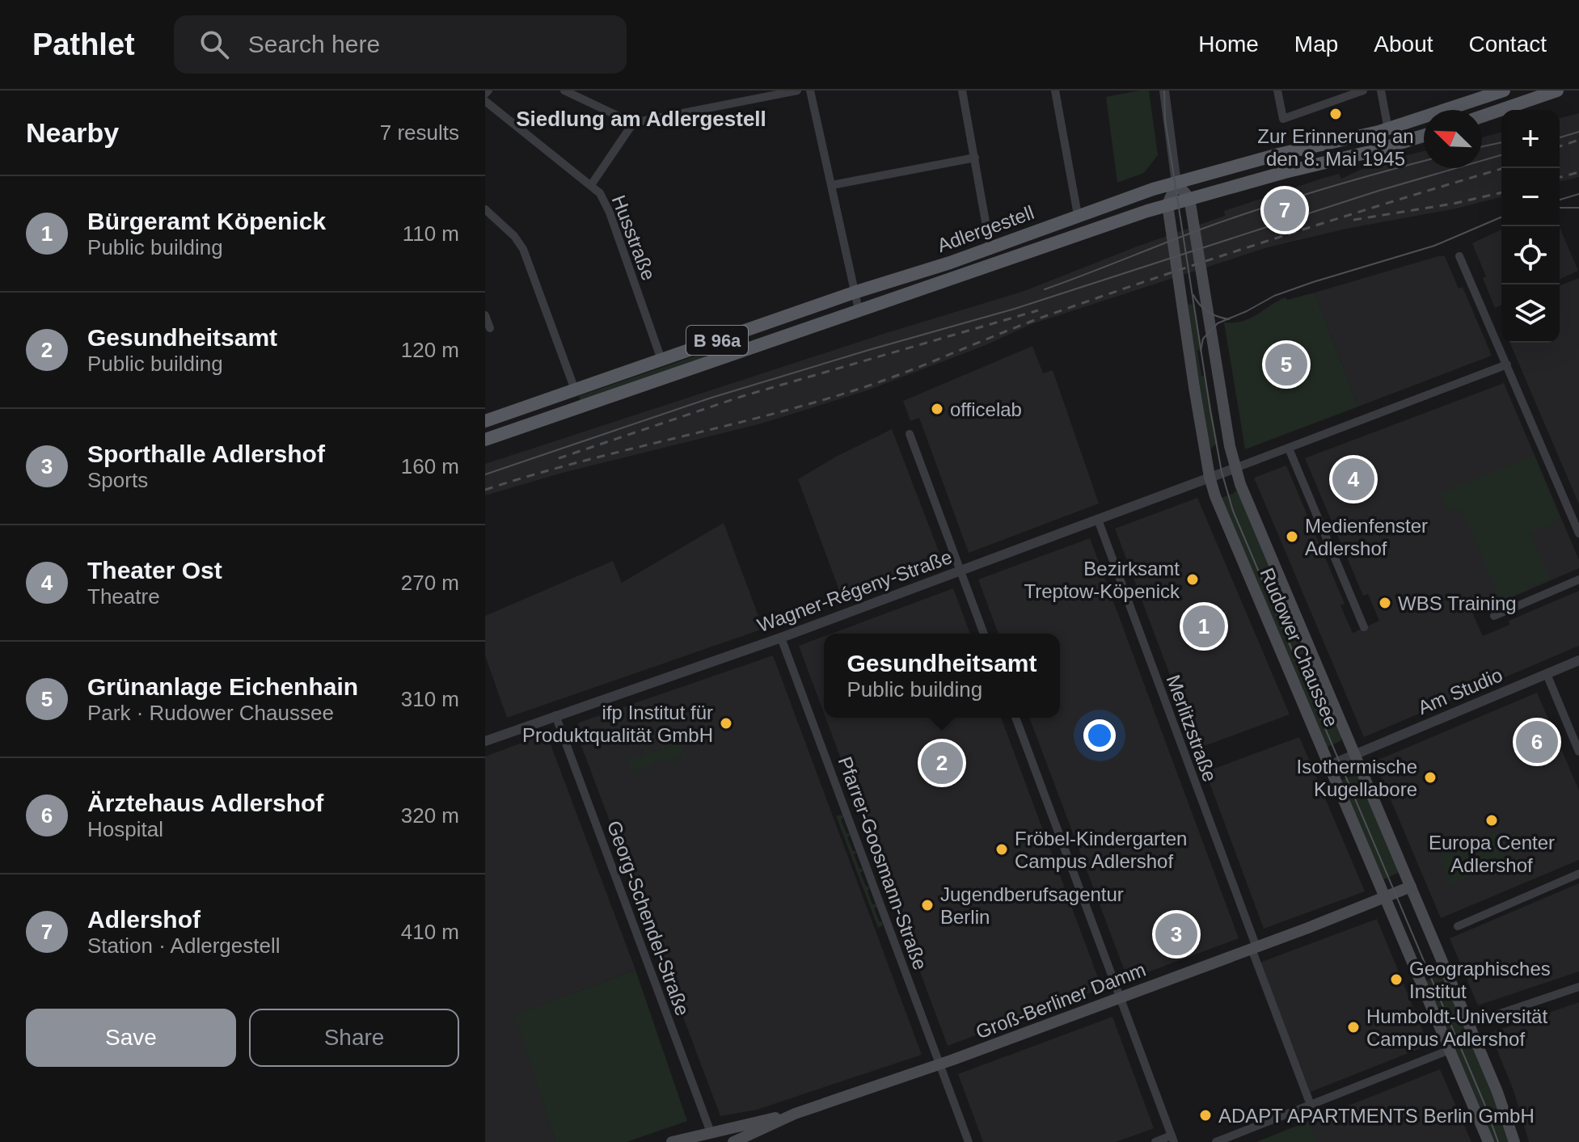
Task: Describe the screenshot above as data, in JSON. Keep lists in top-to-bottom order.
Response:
{
  "streets": {
    "main road": [
      "Adlergestell",
      "B 96a",
      "Rudower Chaussee",
      "Groß-Berliner Damm"
    ],
    "street": [
      "Husstraße",
      "Wagner-Régeny-Straße",
      "Am Studio",
      "Merlitzstraße",
      "Pfarrer-Goosmann-Straße",
      "Georg-Schendel-Straße"
    ]
  },
  "crossings": [
    ["Adlergestell", "Husstraße"],
    ["Adlergestell", "Rudower Chaussee"],
    ["Wagner-Régeny-Straße", "Rudower Chaussee"],
    ["Wagner-Régeny-Straße", "Merlitzstraße"],
    ["Wagner-Régeny-Straße", "Pfarrer-Goosmann-Straße"],
    ["Wagner-Régeny-Straße", "Georg-Schendel-Straße"],
    ["Rudower Chaussee", "Am Studio"],
    ["Rudower Chaussee", "Groß-Berliner Damm"],
    ["Merlitzstraße", "Groß-Berliner Damm"],
    ["Pfarrer-Goosmann-Straße", "Groß-Berliner Damm"],
    ["Georg-Schendel-Straße", "Groß-Berliner Damm"]
  ],
  "districts": ["Siedlung am Adlergestell"],
  "places": [
    "Zur Erinnerung an den 8. Mai 1945",
    "officelab",
    "Medienfenster Adlershof",
    "Bezirksamt Treptow-Köpenick",
    "WBS Training",
    "ifp Institut für Produktqualität GmbH",
    "Isothermische Kugellabore",
    "Europa Center Adlershof",
    "Fröbel-Kindergarten Campus Adlershof",
    "Jugendberufsagentur Berlin",
    "Geographisches Institut",
    "Humboldt-Universität Campus Adlershof",
    "ADAPT APARTMENTS Berlin GmbH"
  ],
  "north": "top left",
  "page": {
    "header": "Pathlet",
    "search": "Search here",
    "nav": [
      "Home",
      "Map",
      "About",
      "Contact"
    ],
    "heading": ["Nearby", "7 results"],
    "map_buttons": ["+", "−"],
    "list": [
      {
        "mark": "1",
        "name": "Bürgeramt Köpenick",
        "note": "Public building",
        "value": "110 m"
      },
      {
        "mark": "2",
        "name": "Gesundheitsamt",
        "note": "Public building",
        "value": "120 m"
      },
      {
        "mark": "3",
        "name": "Sporthalle Adlershof",
        "note": "Sports",
        "value": "160 m"
      },
      {
        "mark": "4",
        "name": "Theater Ost",
        "note": "Theatre",
        "value": "270 m"
      },
      {
        "mark": "5",
        "name": "Grünanlage Eichenhain",
        "note": "Park · Rudower Chaussee",
        "value": "310 m"
      },
      {
        "mark": "6",
        "name": "Ärztehaus Adlershof",
        "note": "Hospital",
        "value": "320 m"
      },
      {
        "mark": "7",
        "name": "Adlershof",
        "note": "Station · Adlergestell",
        "value": "410 m"
      }
    ],
    "pins": [
      "7",
      "5",
      "4",
      "1",
      "6",
      "2",
      "3"
    ],
    "popup": ["Gesundheitsamt", "Public building"],
    "buttons": ["Save", "Share"]
  }
}
